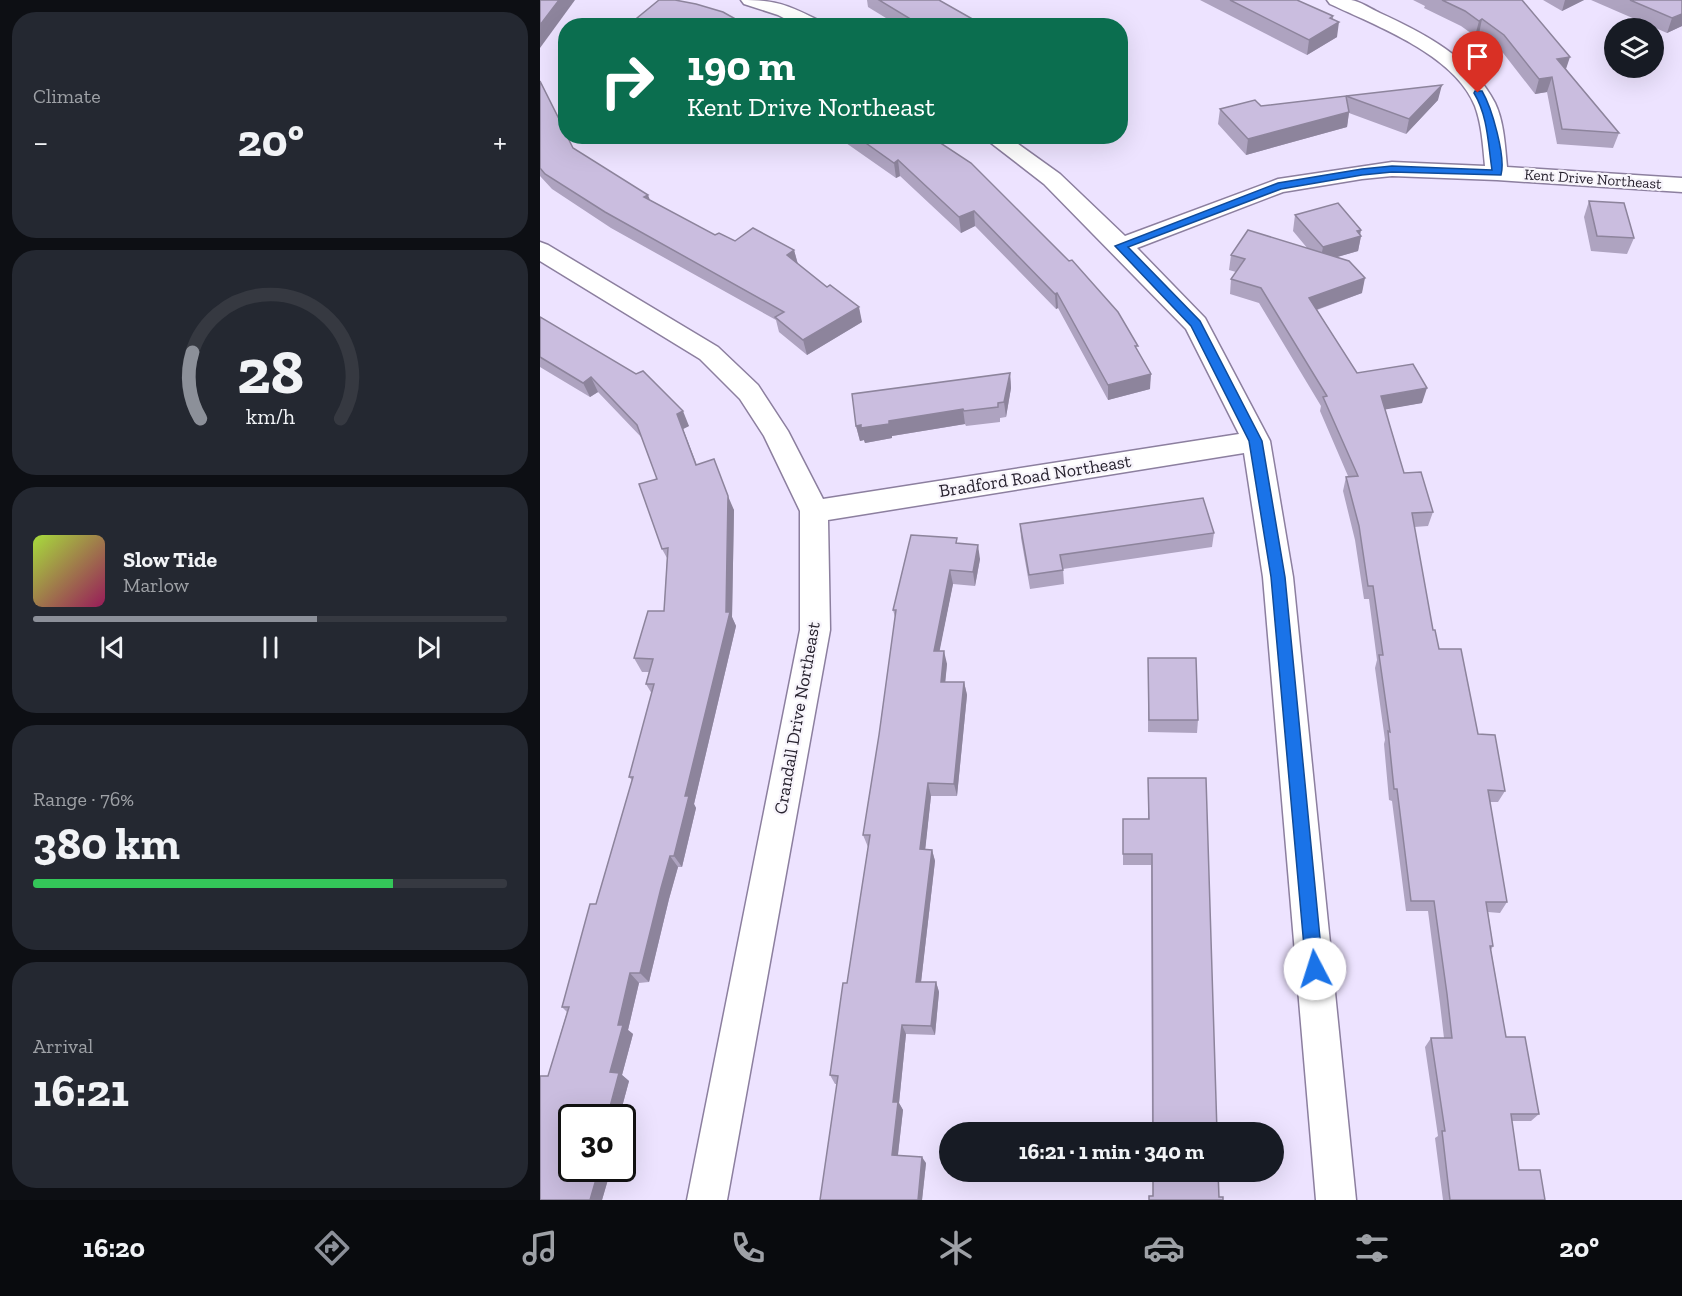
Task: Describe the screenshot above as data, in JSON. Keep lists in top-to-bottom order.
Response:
{
  "streets": {
    "street": ["Kent Drive Northeast", "Bradford Road Northeast", "Crandall Drive Northeast"]
  },
  "crossings": [
    ["Bradford Road Northeast", "Crandall Drive Northeast"]
  ],
  "page": {
    "tile": [
      "Climate",
      ["Range · 76%", "380 km"],
      ["Arrival", "16:21"]
    ],
    "turn": ["190 m", "Kent Drive Northeast"],
    "heat": ["−", "20°", "+"],
    "song": ["Slow Tide", "Marlow"],
    "limit": "30",
    "trip": "16:21 · 1 min · 340 m",
    "tabs": ["16:20", "20°"],
    "gauge": ["28", "km/h"]
  }
}
